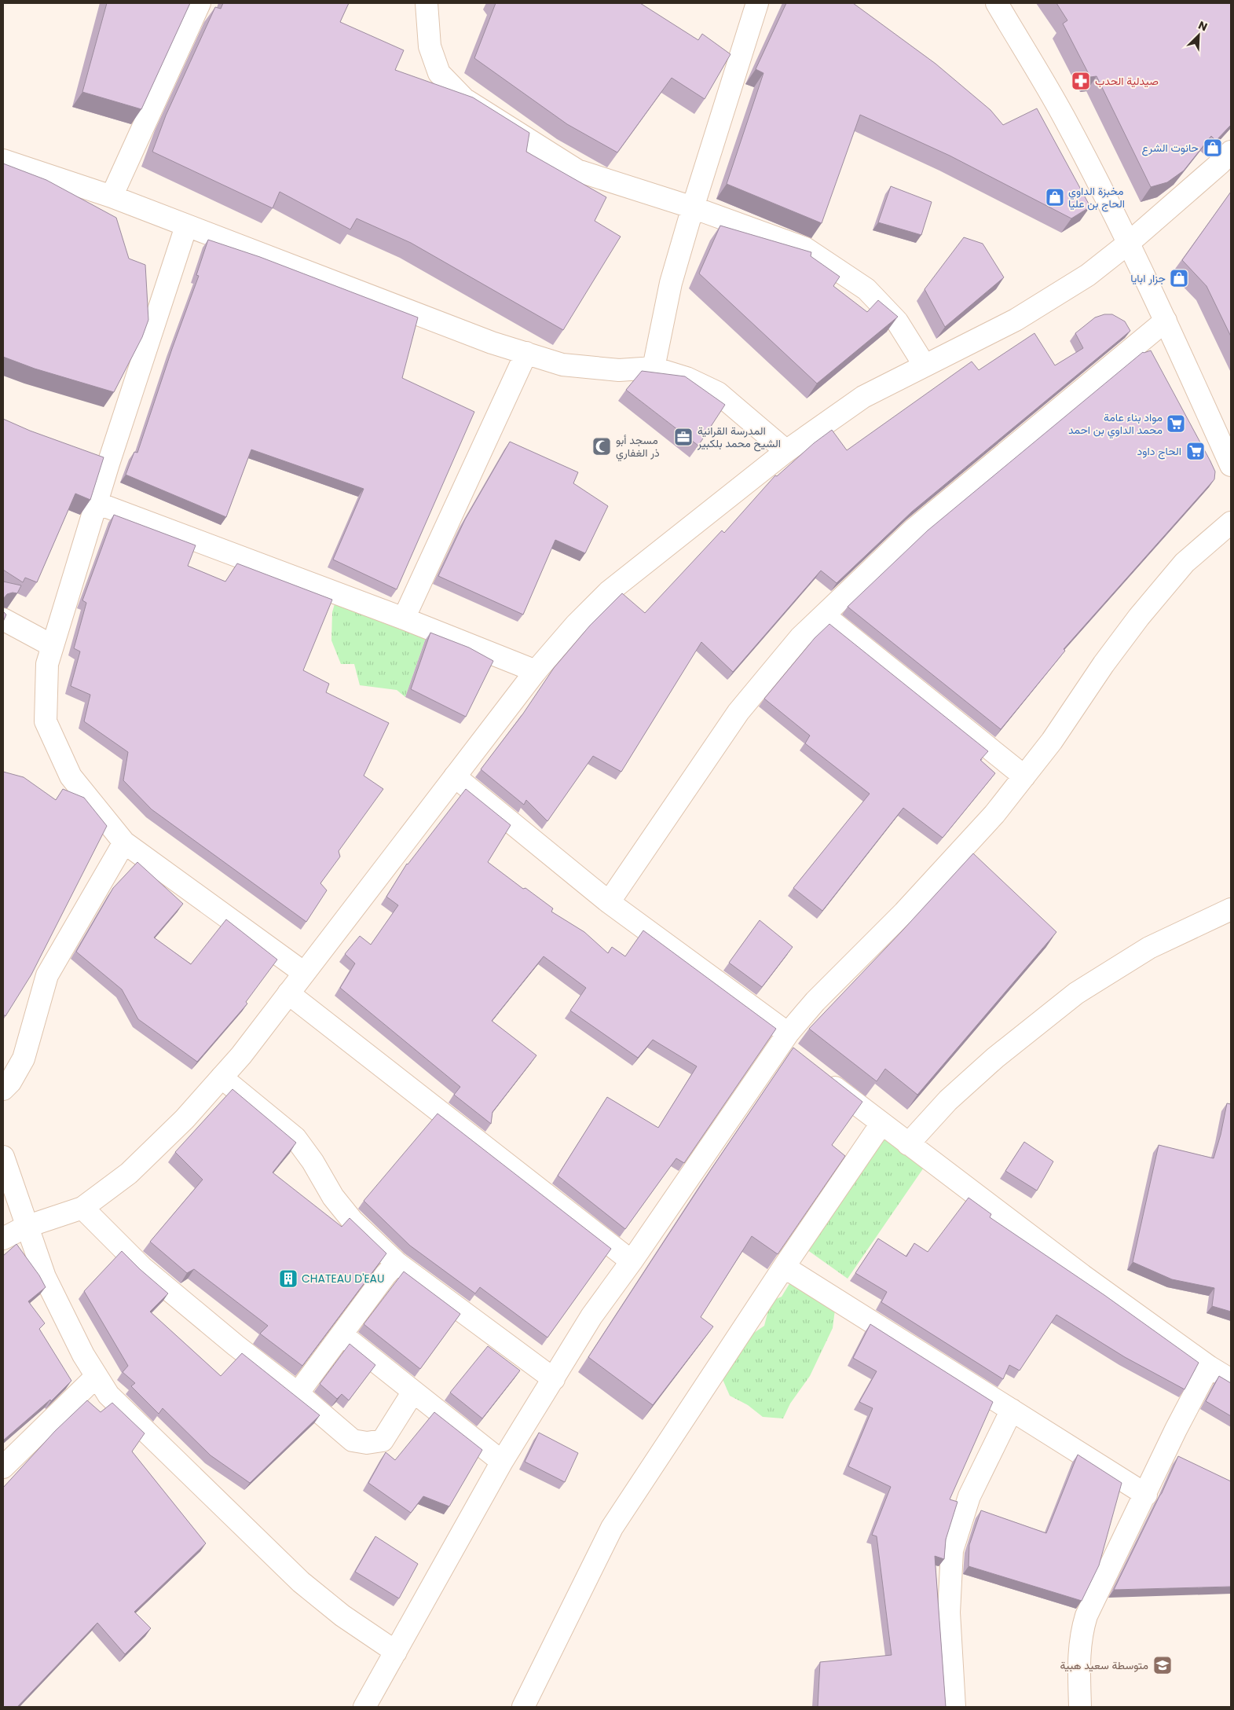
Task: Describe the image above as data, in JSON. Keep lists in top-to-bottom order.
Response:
{
  "places": {
    "pharmacy": ["صيدلية الحدب"],
    "shop": ["حانوت الشرع", "مخبزة الداوي الحاج بن عليا", "جزار ابايا"],
    "supermarket": ["مواد بناء عامة محمد الداوي بن احمد", "الحاج داود"],
    "office": ["المدرسة القرانية الشيح محمد بلكبير"],
    "mosque": ["مسجد أبو ذر الغفاري"],
    "building": ["CHATEAU D'EAU"],
    "school or university": ["متوسطة سعيد هبية"]
  },
  "north": "top right"
}
